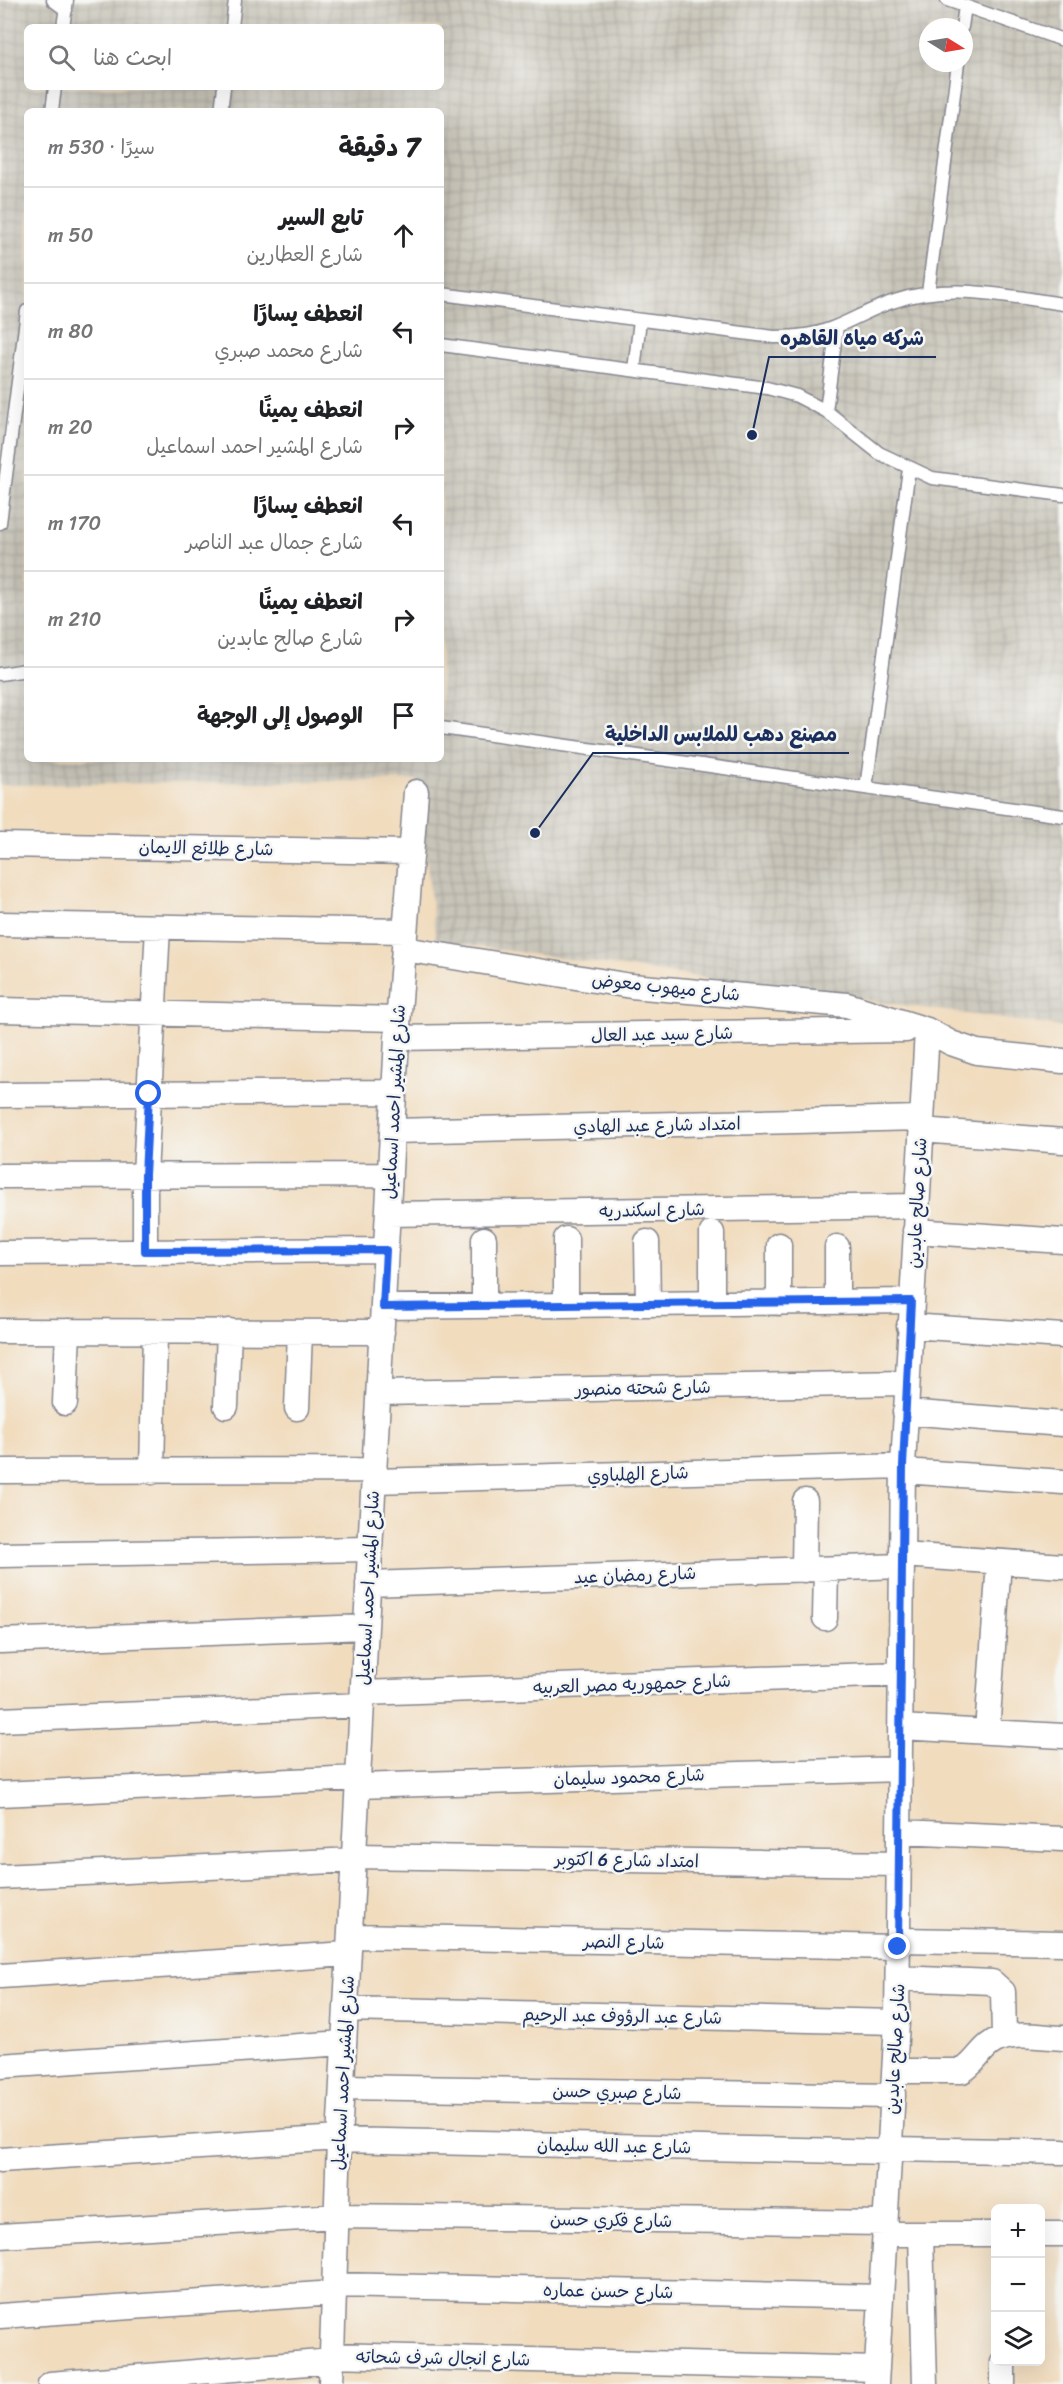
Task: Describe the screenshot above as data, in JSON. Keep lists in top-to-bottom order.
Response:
{
  "streets": {
    "street": [
      "شارع طلائع الايمان",
      "شارع ميهوب معوض",
      "شارع سيد عبد العال",
      "شارع المشير احمد اسماعيل",
      "امتداد شارع عبد الهادي",
      "شارع صالح عابدين",
      "شارع اسكندريه",
      "شارع شحته منصور",
      "شارع الهلباوي",
      "شارع رمضان عيد",
      "شارع جمهوريه مصر العربيه",
      "شارع محمود سليمان",
      "امتداد شارع 6 اكتوبر",
      "شارع النصر",
      "شارع عبد الرؤوف عبد الرحيم",
      "شارع صبري حسن",
      "شارع عبد الله سليمان",
      "شارع فكري حسن",
      "شارع حسن عماره",
      "شارع انجال شرف شحاته"
    ]
  },
  "crossings": [
    ["شارع طلائع الايمان", "شارع المشير احمد اسماعيل"],
    ["شارع ميهوب معوض", "شارع سيد عبد العال"],
    ["شارع ميهوب معوض", "شارع المشير احمد اسماعيل"],
    ["شارع ميهوب معوض", "شارع صالح عابدين"],
    ["شارع سيد عبد العال", "شارع المشير احمد اسماعيل"],
    ["شارع سيد عبد العال", "شارع صالح عابدين"],
    ["شارع المشير احمد اسماعيل", "امتداد شارع عبد الهادي"],
    ["شارع المشير احمد اسماعيل", "شارع اسكندريه"],
    ["شارع المشير احمد اسماعيل", "شارع شحته منصور"],
    ["شارع المشير احمد اسماعيل", "شارع الهلباوي"],
    ["شارع المشير احمد اسماعيل", "شارع رمضان عيد"],
    ["شارع المشير احمد اسماعيل", "شارع جمهوريه مصر العربيه"],
    ["شارع المشير احمد اسماعيل", "شارع محمود سليمان"],
    ["شارع المشير احمد اسماعيل", "امتداد شارع 6 اكتوبر"],
    ["شارع المشير احمد اسماعيل", "شارع النصر"],
    ["شارع المشير احمد اسماعيل", "شارع عبد الرؤوف عبد الرحيم"],
    ["شارع المشير احمد اسماعيل", "شارع صبري حسن"],
    ["شارع المشير احمد اسماعيل", "شارع عبد الله سليمان"],
    ["شارع المشير احمد اسماعيل", "شارع فكري حسن"],
    ["شارع المشير احمد اسماعيل", "شارع حسن عماره"],
    ["شارع المشير احمد اسماعيل", "شارع انجال شرف شحاته"],
    ["امتداد شارع عبد الهادي", "شارع صالح عابدين"],
    ["شارع صالح عابدين", "شارع اسكندريه"],
    ["شارع صالح عابدين", "شارع شحته منصور"],
    ["شارع صالح عابدين", "شارع الهلباوي"],
    ["شارع صالح عابدين", "شارع رمضان عيد"],
    ["شارع صالح عابدين", "شارع جمهوريه مصر العربيه"],
    ["شارع صالح عابدين", "شارع محمود سليمان"],
    ["شارع صالح عابدين", "امتداد شارع 6 اكتوبر"],
    ["شارع صالح عابدين", "شارع النصر"],
    ["شارع صالح عابدين", "شارع عبد الرؤوف عبد الرحيم"],
    ["شارع صالح عابدين", "شارع صبري حسن"],
    ["شارع صالح عابدين", "شارع عبد الله سليمان"],
    ["شارع صالح عابدين", "شارع فكري حسن"],
    ["شارع صالح عابدين", "شارع حسن عماره"],
    ["شارع صالح عابدين", "شارع انجال شرف شحاته"]
  ],
  "places": ["شركه مياه القاهره", "مصنع دهب للملابس الداخلية"],
  "north": "right",
  "page": {
    "search": "ابحث هنا",
    "heading": ["7 دقيقة", "سيرًا · 530 m"],
    "list": [
      ["تابع السير", "شارع العطارين", "50 m"],
      ["انعطف يسارًا", "شارع محمد صبري", "80 m"],
      ["انعطف يمينًا", "شارع المشير احمد اسماعيل", "20 m"],
      ["انعطف يسارًا", "شارع جمال عبد الناصر", "170 m"],
      ["انعطف يمينًا", "شارع صالح عابدين", "210 m"],
      "الوصول إلى الوجهة"
    ],
    "map_buttons": ["+", "−"]
  }
}
